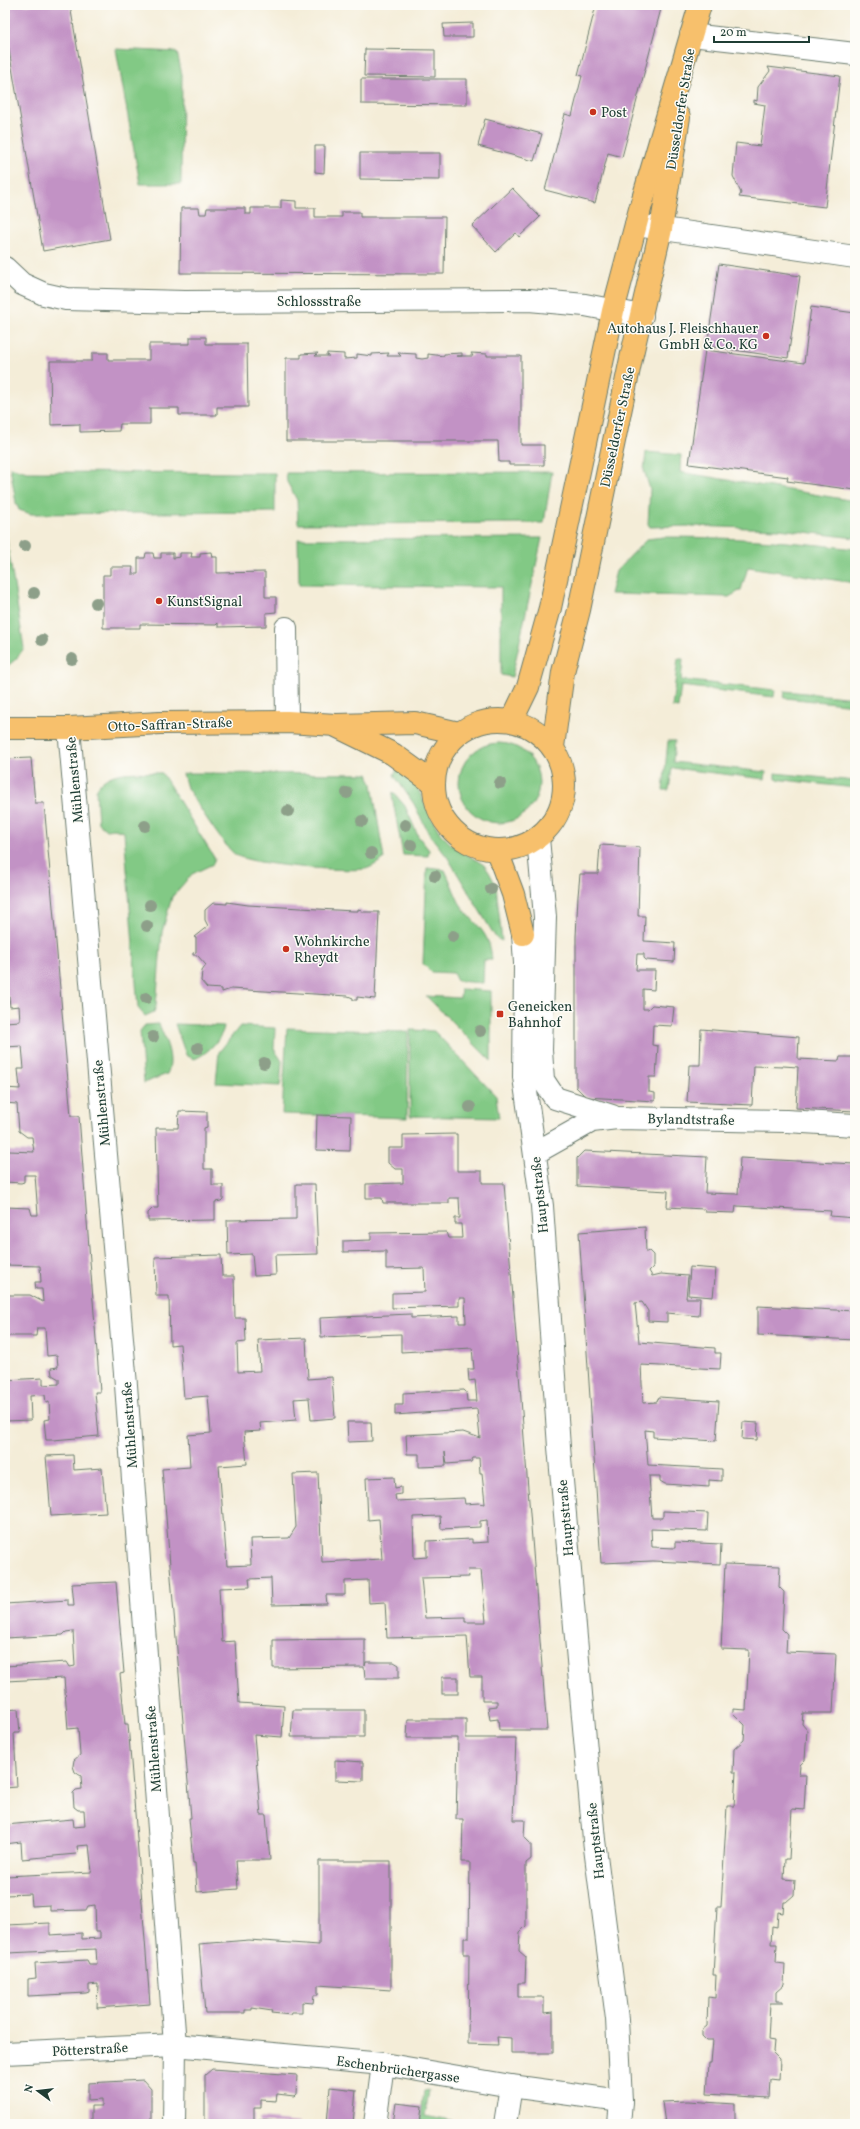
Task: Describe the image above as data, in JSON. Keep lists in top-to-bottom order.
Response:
{
  "streets": {
    "main road": ["Düsseldorfer Straße", "Otto-Saffran-Straße"],
    "street": [
      "Schlossstraße",
      "Mühlenstraße",
      "Bylandtstraße",
      "Hauptstraße",
      "Pötterstraße",
      "Eschenbrüchergasse"
    ]
  },
  "crossings": [
    ["Düsseldorfer Straße", "Schlossstraße"],
    ["Düsseldorfer Straße", "Otto-Saffran-Straße"],
    ["Otto-Saffran-Straße", "Mühlenstraße"],
    ["Mühlenstraße", "Pötterstraße"],
    ["Mühlenstraße", "Eschenbrüchergasse"],
    ["Bylandtstraße", "Hauptstraße"],
    ["Hauptstraße", "Eschenbrüchergasse"],
    ["Pötterstraße", "Eschenbrüchergasse"]
  ],
  "places": {
    "other": [
      "Post",
      "Autohaus J. Fleischhauer GmbH & Co. KG",
      "KunstSignal",
      "Wohnkirche Rheydt"
    ],
    "transit": ["Geneicken Bahnhof"]
  },
  "scale_bar": "20 m",
  "north": "left"
}
